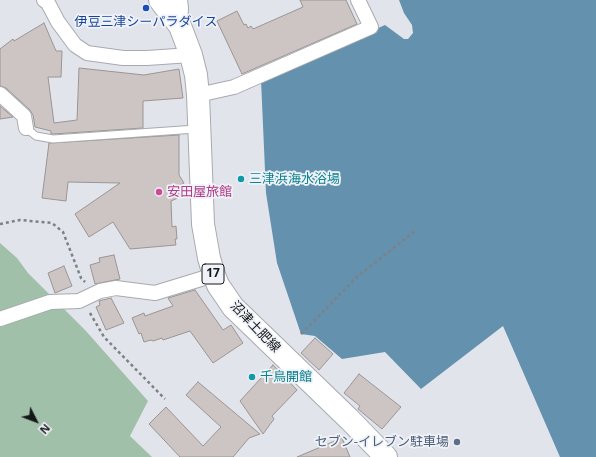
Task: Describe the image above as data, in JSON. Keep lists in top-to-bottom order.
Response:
{
  "streets": {
    "main road": ["17", "沼津土肥線"]
  },
  "places": [
    "伊豆三津シーパラダイス",
    "三津浜海水浴場",
    "安田屋旅館",
    "千鳥開館",
    "セブン-イレブン駐車場"
  ],
  "north": "bottom right"
}
